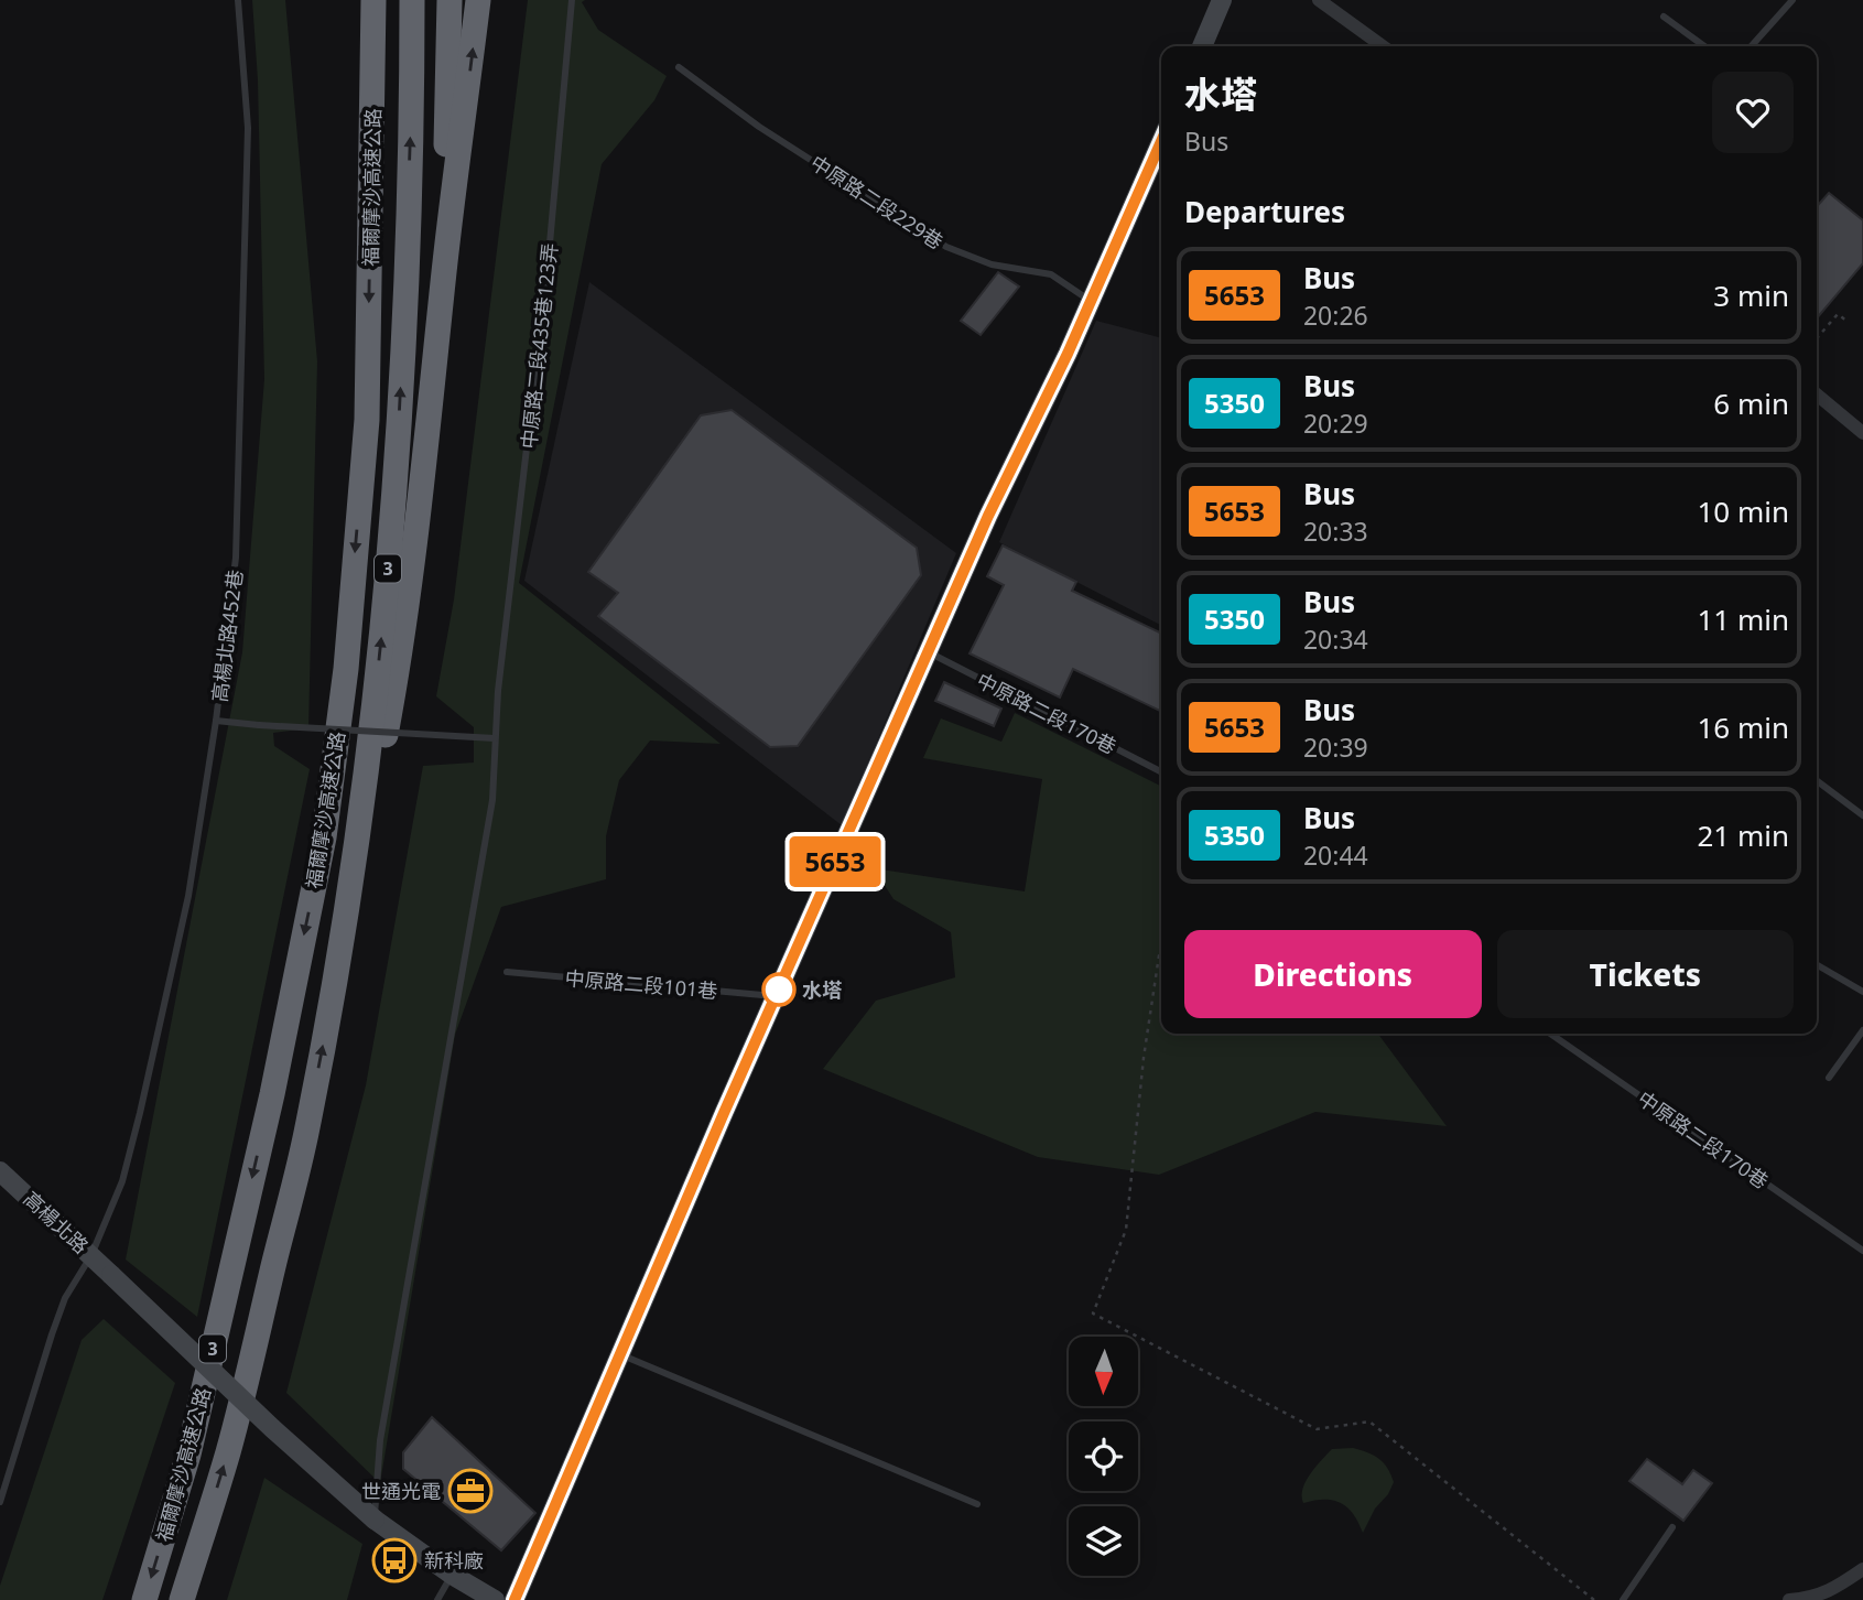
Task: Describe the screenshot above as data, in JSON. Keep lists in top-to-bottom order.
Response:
{
  "streets": {
    "highway": ["福爾摩沙高速公路", "3"],
    "street": ["高楊北路"],
    "lane": [
      "中原路二段229巷",
      "中原路二段435巷123弄",
      "高楊北路452巷",
      "中原路二段170巷",
      "中原路二段101巷"
    ]
  },
  "crossings": [
    ["中原路二段435巷123弄", "高楊北路"],
    ["高楊北路452巷", "高楊北路"]
  ],
  "places": {
    "other": ["水塔"],
    "office": ["世通光電"],
    "bus stop": ["新科廠"]
  },
  "lines": ["bus line 5653"],
  "north": "bottom",
  "page": {
    "on_map": "5653",
    "heading": [
      ["水塔", "Bus"],
      "Departures"
    ],
    "list": [
      {
        "mark": "5653",
        "name": "Bus",
        "note": "20:26",
        "value": "3 min"
      },
      {
        "mark": "5350",
        "name": "Bus",
        "note": "20:29",
        "value": "6 min"
      },
      {
        "mark": "5653",
        "name": "Bus",
        "note": "20:33",
        "value": "10 min"
      },
      {
        "mark": "5350",
        "name": "Bus",
        "note": "20:34",
        "value": "11 min"
      },
      {
        "mark": "5653",
        "name": "Bus",
        "note": "20:39",
        "value": "16 min"
      },
      {
        "mark": "5350",
        "name": "Bus",
        "note": "20:44",
        "value": "21 min"
      }
    ],
    "buttons": ["Directions", "Tickets"]
  }
}
